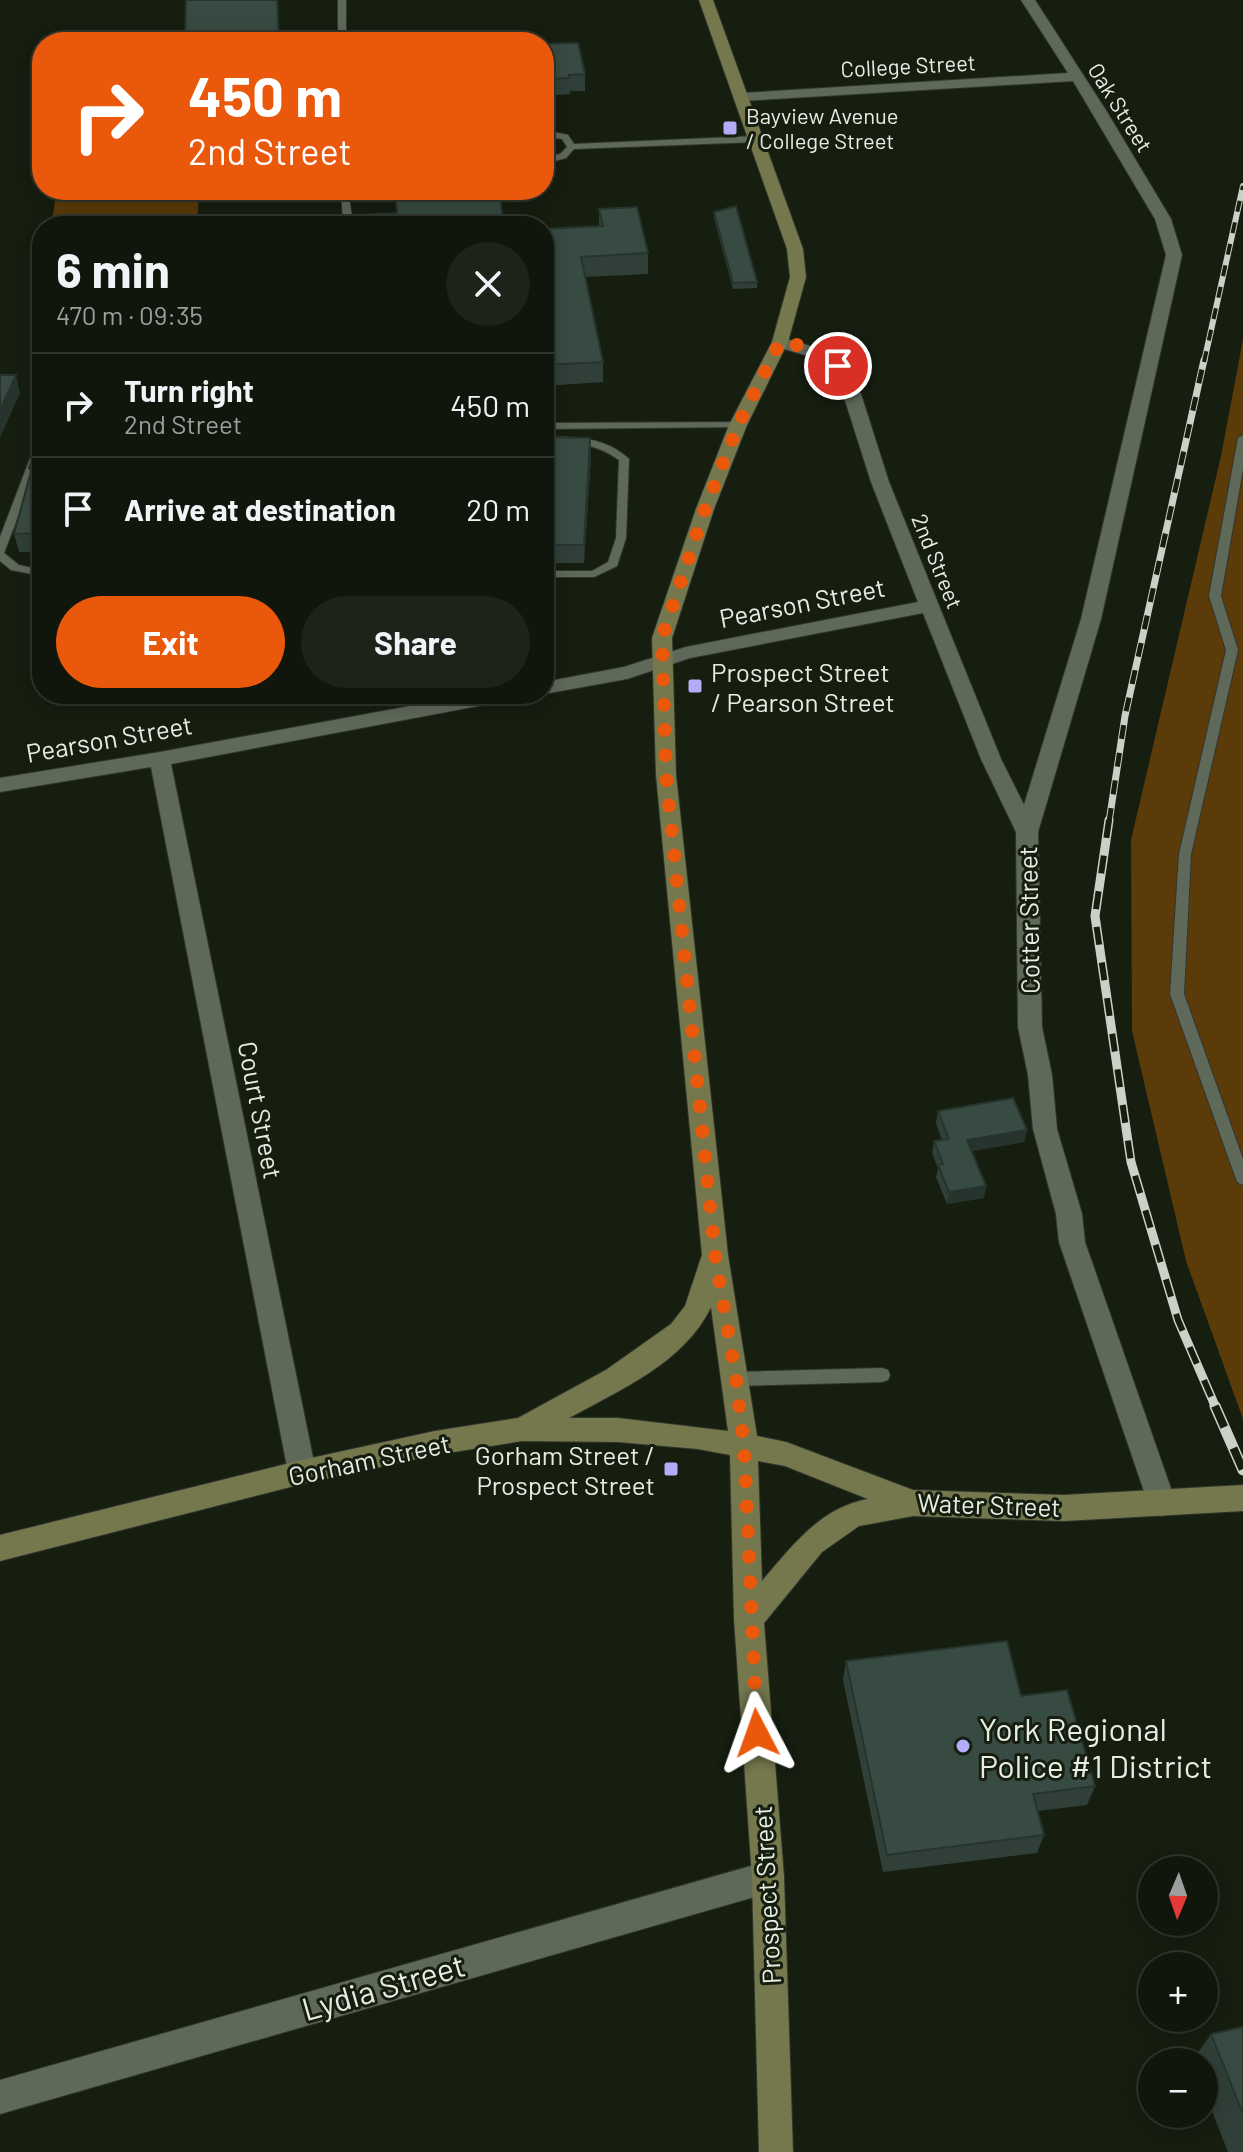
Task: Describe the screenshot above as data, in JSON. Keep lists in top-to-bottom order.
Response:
{
  "streets": {
    "main road": ["Gorham Street", "Water Street", "Prospect Street"],
    "street": [
      "College Street",
      "Oak Street",
      "2nd Street",
      "Pearson Street",
      "Cotter Street",
      "Court Street",
      "Lydia Street"
    ]
  },
  "crossings": [
    ["College Street", "Oak Street"],
    ["Oak Street", "Cotter Street"],
    ["2nd Street", "Pearson Street"],
    ["2nd Street", "Cotter Street"],
    ["2nd Street", "Prospect Street"],
    ["Pearson Street", "Court Street"],
    ["Pearson Street", "Prospect Street"],
    ["Cotter Street", "Water Street"],
    ["Court Street", "Gorham Street"],
    ["Gorham Street", "Water Street"],
    ["Gorham Street", "Prospect Street"],
    ["Water Street", "Prospect Street"],
    ["Prospect Street", "Lydia Street"]
  ],
  "places": {
    "transit": ["Bayview Avenue / College Street", "Prospect Street / Pearson Street", "Gorham Street / Prospect Street"],
    "other": ["York Regional Police #1 District"]
  },
  "north": "bottom",
  "page": {
    "turn": ["450 m", "2nd Street"],
    "heading": ["6 min", "470 m · 09:35"],
    "list": [
      {
        "name": "Turn right",
        "note": "2nd Street",
        "value": "450 m"
      },
      {
        "name": "Arrive at destination",
        "value": "20 m"
      }
    ],
    "buttons": ["Exit", "Share"],
    "map_buttons": ["+", "−"]
  }
}
